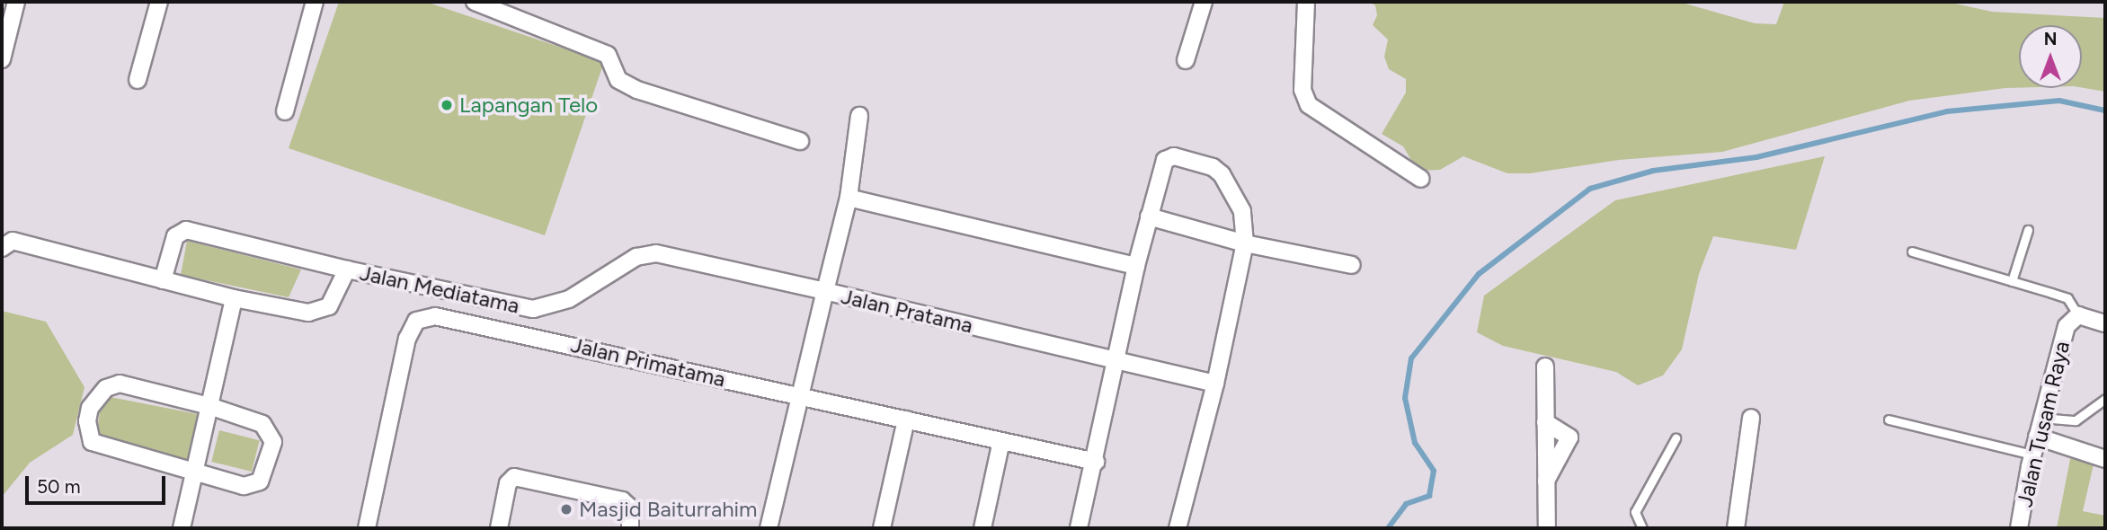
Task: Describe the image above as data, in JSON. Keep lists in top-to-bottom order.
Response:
{
  "streets": {
    "street": [
      "Jalan Mediatama",
      "Jalan Pratama",
      "Jalan Primatama",
      "Jalan Tusam Raya"
    ]
  },
  "crossings": [
    ["Jalan Mediatama", "Jalan Pratama"],
    ["Jalan Pratama", "Jalan Primatama"]
  ],
  "places": ["Lapangan Telo", "Masjid Baiturrahim"],
  "scale_bar": "50 m",
  "north": "top"
}
